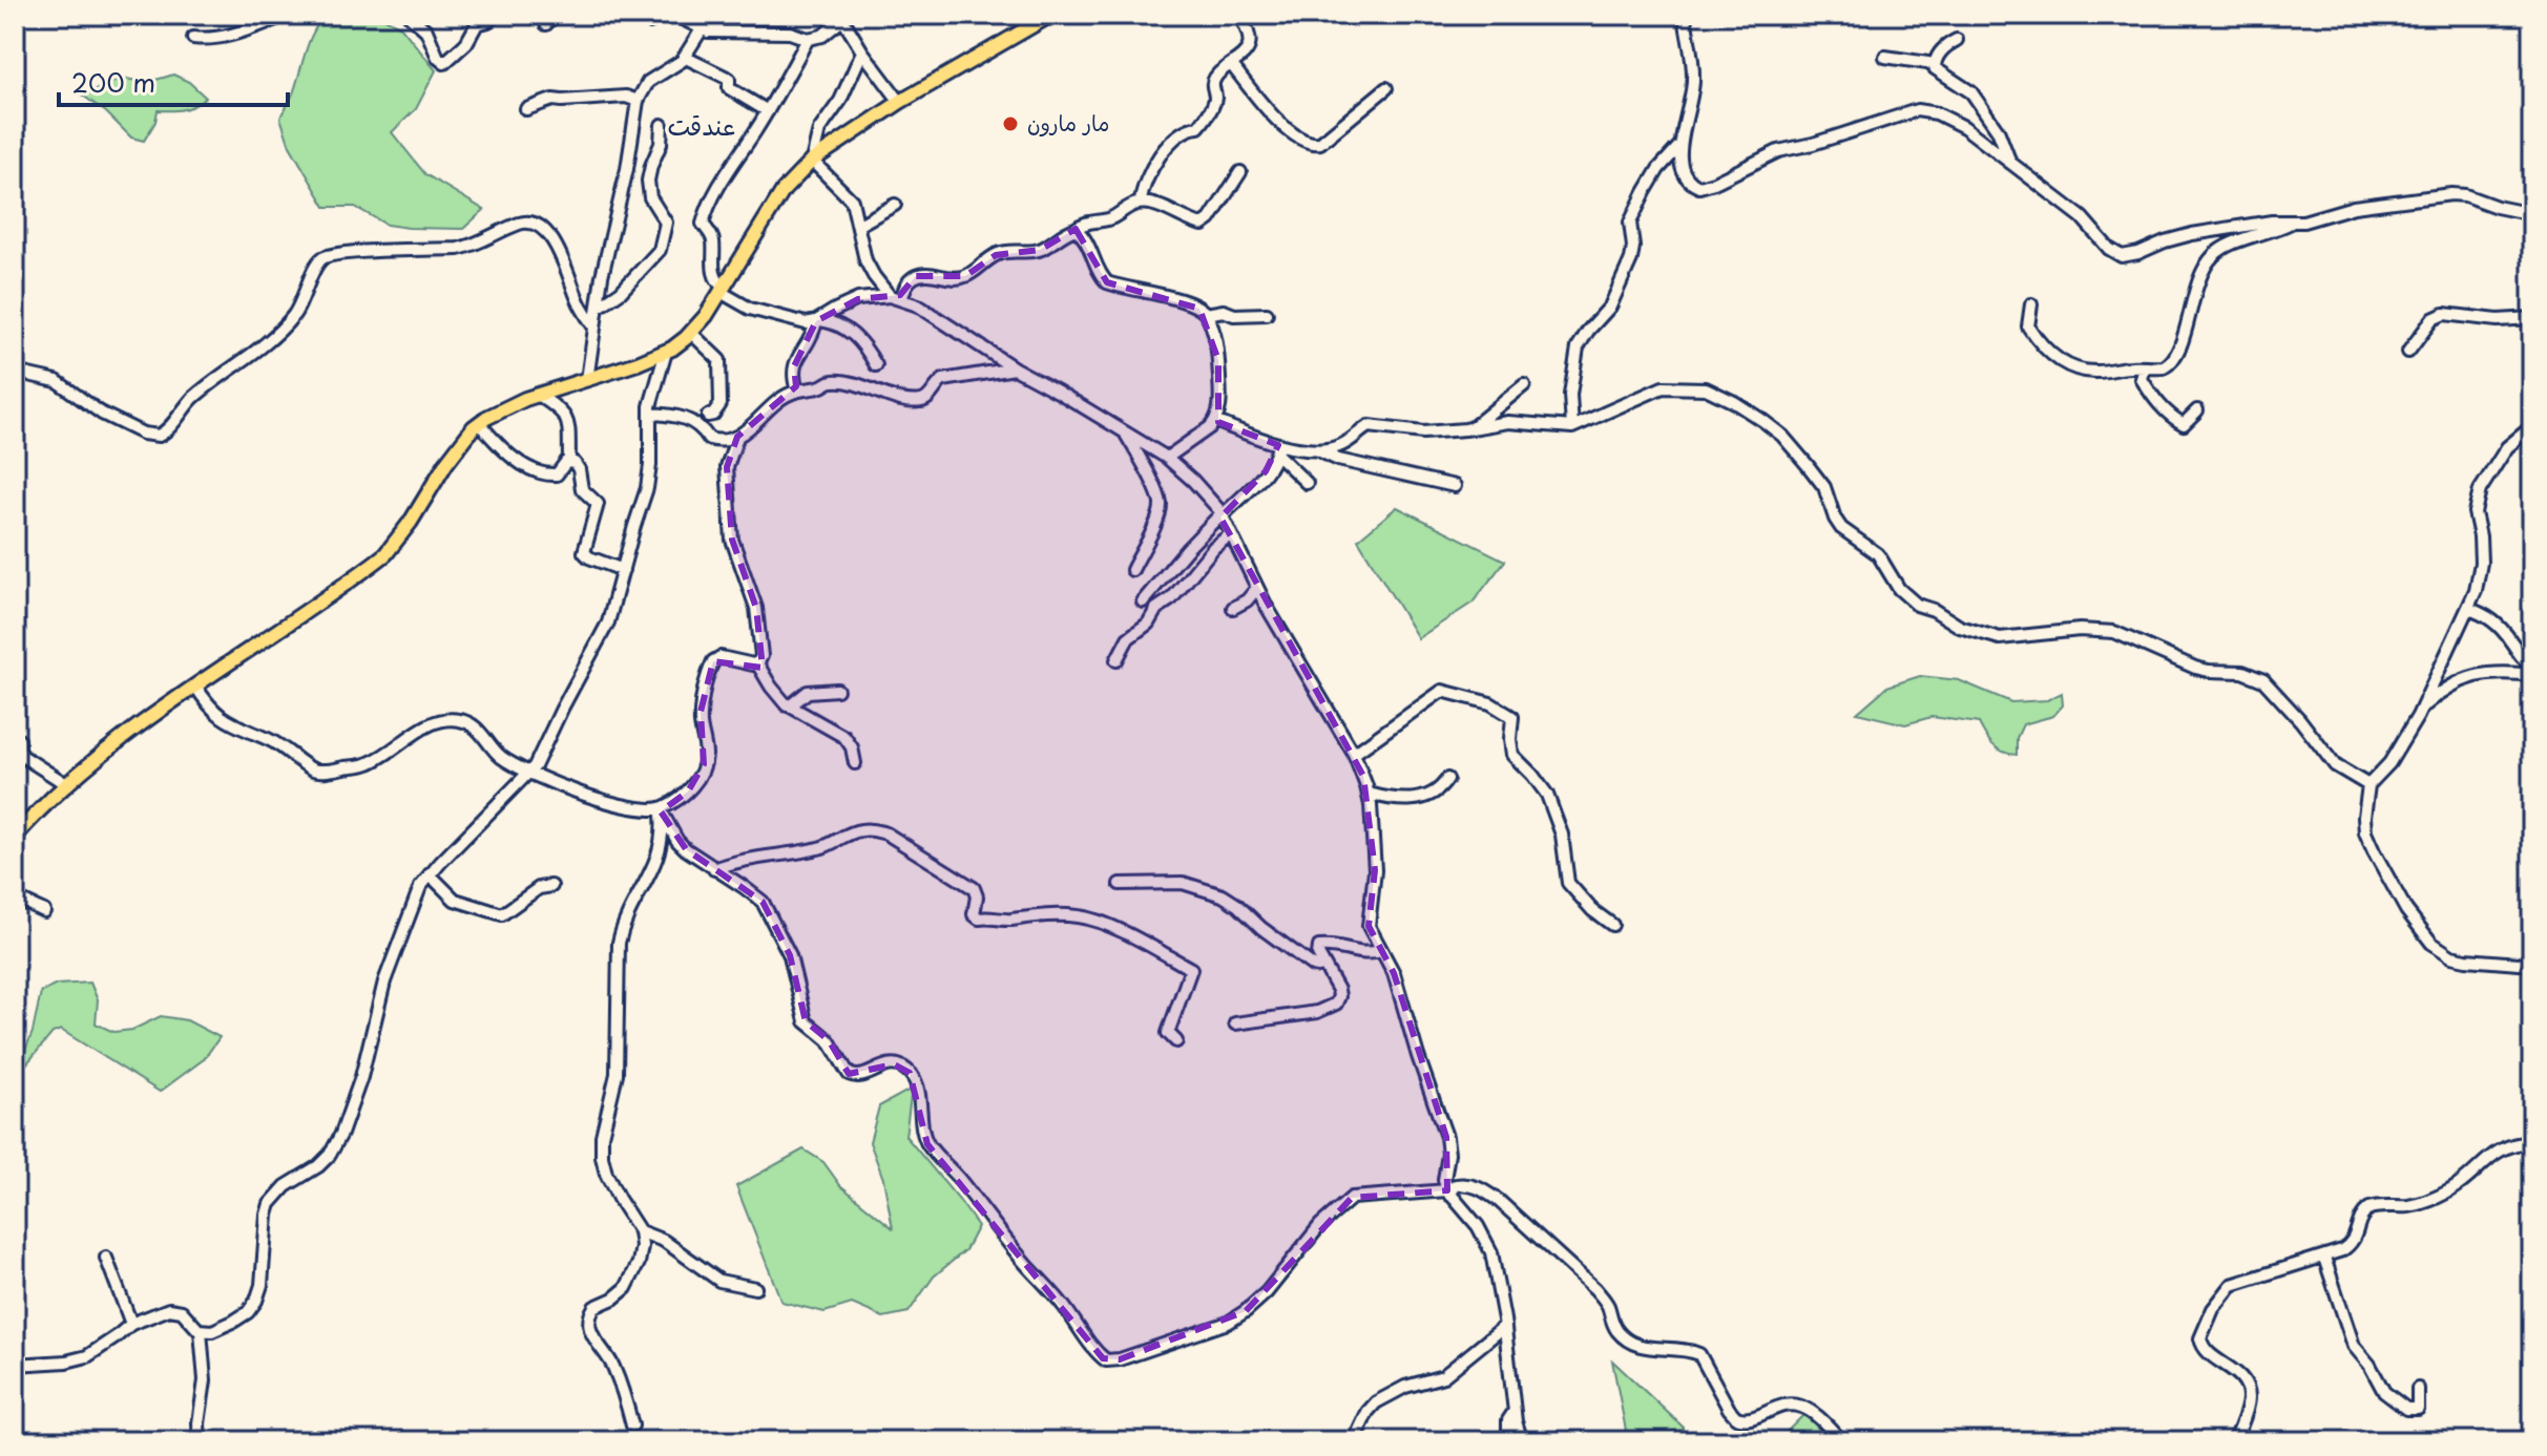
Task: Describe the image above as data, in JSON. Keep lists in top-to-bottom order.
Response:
{
  "districts": ["عندقت"],
  "places": ["مار مارون"],
  "scale_bar": "200 m"
}
